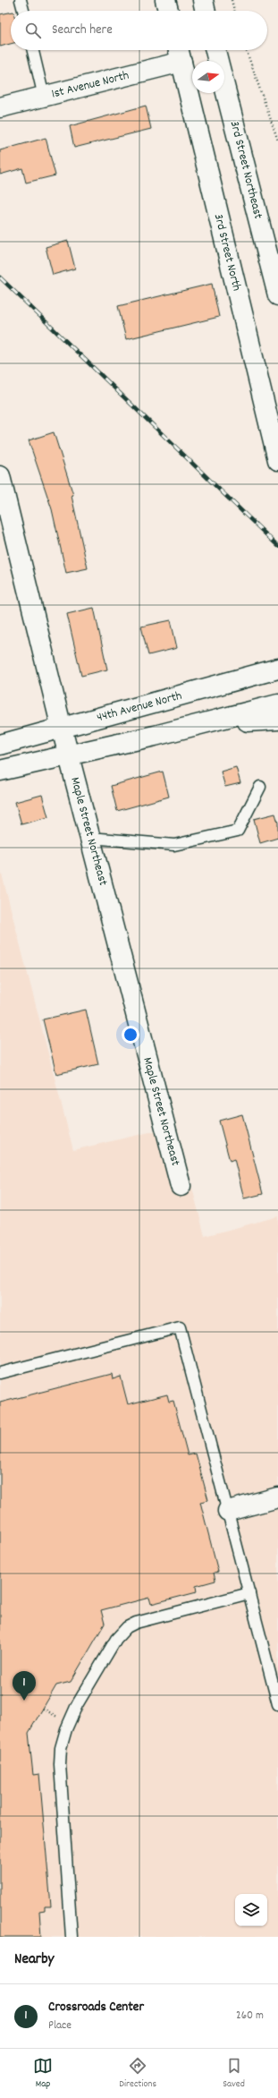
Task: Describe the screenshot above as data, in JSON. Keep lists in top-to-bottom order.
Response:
{
  "streets": {
    "main road": [
      "1st Avenue North",
      "3rd Street Northeast",
      "3rd Street North",
      "44th Avenue North",
      "Maple Street Northeast"
    ]
  },
  "crossings": [
    ["1st Avenue North", "3rd Street North"],
    ["44th Avenue North", "Maple Street Northeast"]
  ],
  "north": "right",
  "page": {
    "search": "Search here",
    "pins": "1",
    "heading": "Nearby",
    "list": [
      {
        "mark": "1",
        "name": "Crossroads Center",
        "note": "Place",
        "value": "260 m"
      }
    ],
    "nav": ["Map", "Directions", "Saved"]
  }
}
